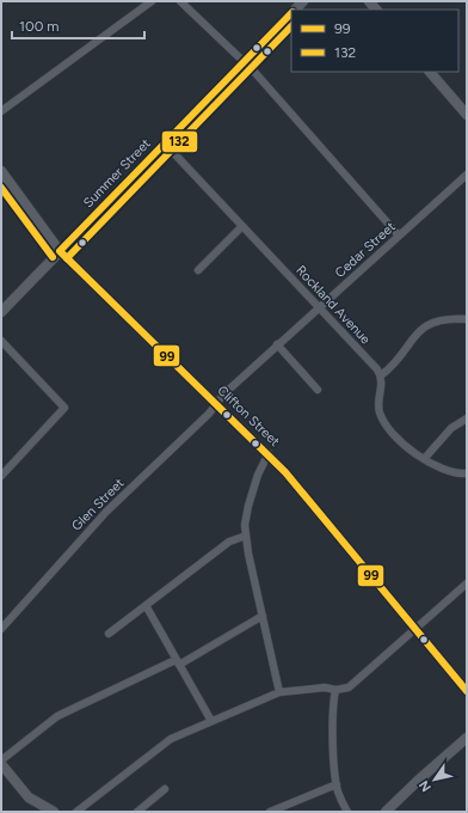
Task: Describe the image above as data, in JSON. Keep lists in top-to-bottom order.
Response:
{
  "streets": {
    "street": [
      "Summer Street",
      "Cedar Street",
      "Rockland Avenue",
      "Clifton Street",
      "Glen Street"
    ]
  },
  "crossings": [
    ["Summer Street", "Rockland Avenue"],
    ["Summer Street", "Clifton Street"],
    ["Cedar Street", "Rockland Avenue"],
    ["Cedar Street", "Clifton Street"],
    ["Cedar Street", "Glen Street"],
    ["Clifton Street", "Glen Street"]
  ],
  "lines": ["transit line 99", "transit line 132"],
  "legend": ["99", "132"],
  "scale_bar": "100 m",
  "north": "bottom left"
}
